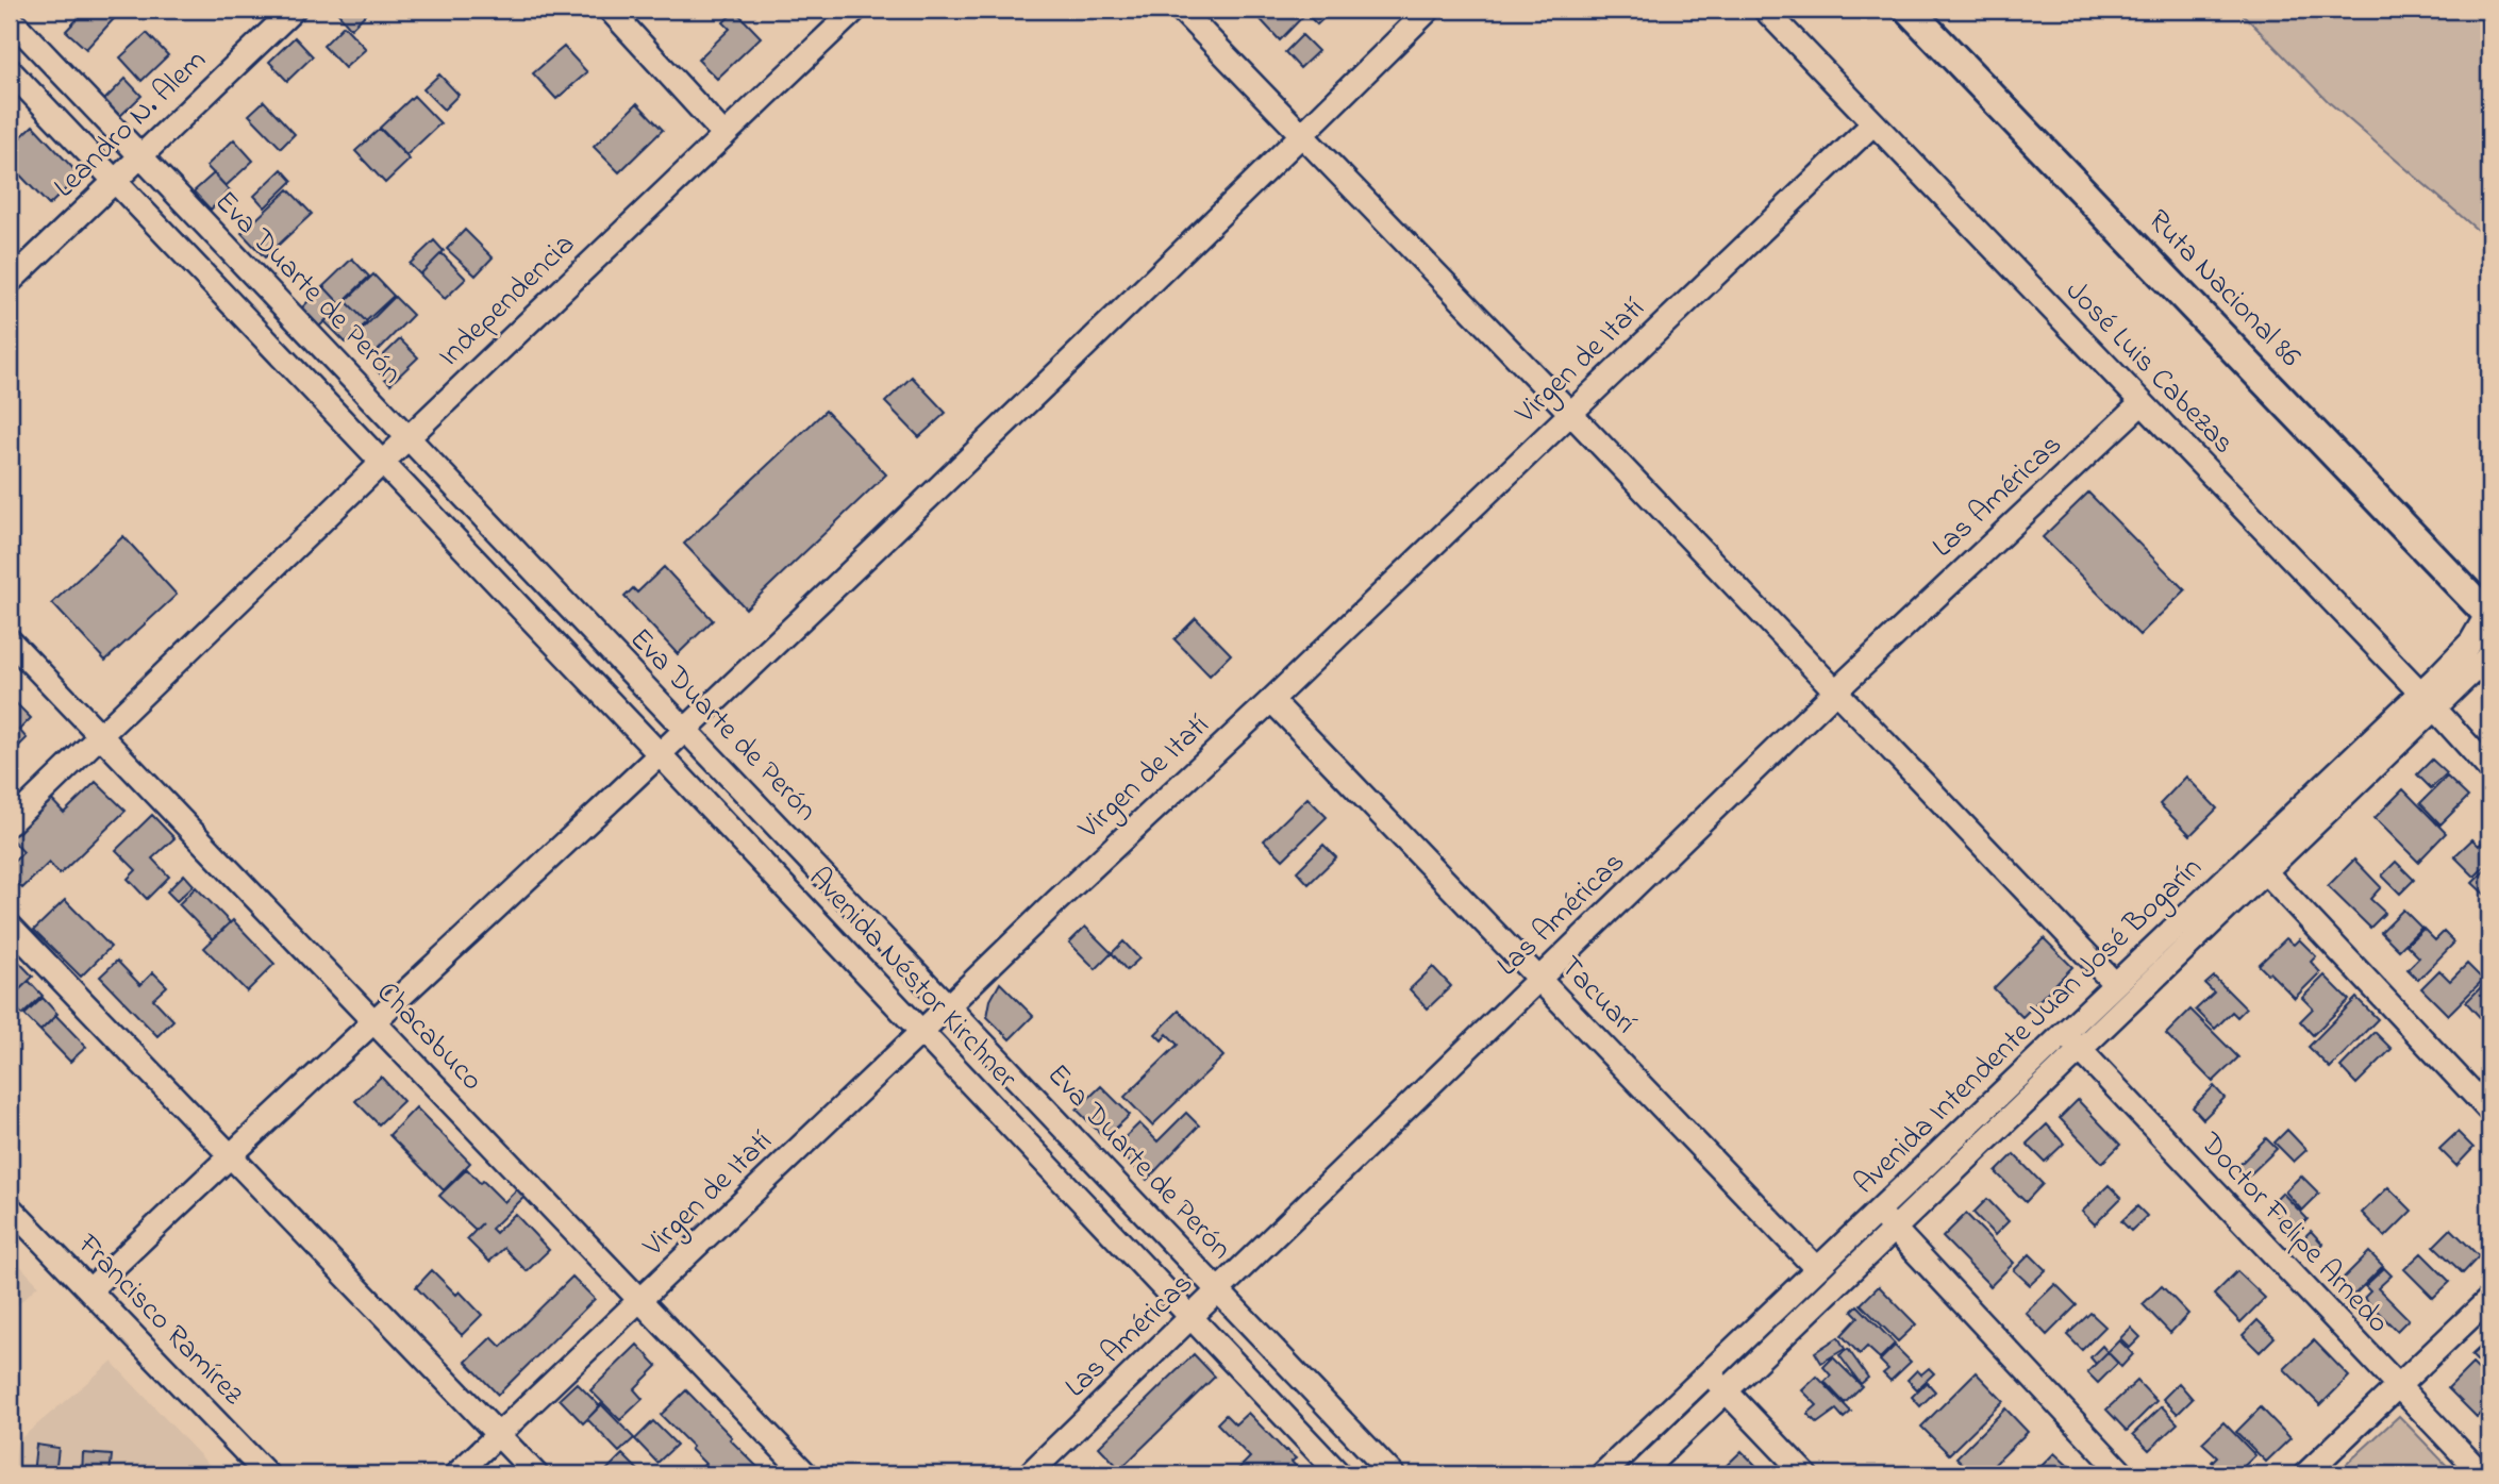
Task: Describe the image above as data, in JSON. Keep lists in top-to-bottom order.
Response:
{
  "streets": {
    "main road": ["Ruta Nacional 86"],
    "street": [
      "Leandro N. Alem",
      "Eva Duarte de Perón",
      "Independencia",
      "Virgen de Itatí",
      "José Luis Cabezas",
      "Las Américas",
      "Avenida Néstor Kirchner",
      "Tacuarí",
      "Avenida Intendente Juan José Bogarín",
      "Chacabuco",
      "Doctor Felipe Arnedo",
      "Francisco Ramírez"
    ]
  },
  "crossings": [
    ["Leandro N. Alem", "Eva Duarte de Perón"],
    ["Leandro N. Alem", "Avenida Néstor Kirchner"],
    ["Eva Duarte de Perón", "Independencia"],
    ["Eva Duarte de Perón", "Virgen de Itatí"],
    ["Eva Duarte de Perón", "Las Américas"],
    ["Ruta Nacional 86", "Avenida Intendente Juan José Bogarín"],
    ["Independencia", "Avenida Néstor Kirchner"],
    ["Independencia", "Chacabuco"],
    ["Virgen de Itatí", "José Luis Cabezas"],
    ["Virgen de Itatí", "Avenida Néstor Kirchner"],
    ["Virgen de Itatí", "Tacuarí"],
    ["Virgen de Itatí", "Chacabuco"],
    ["José Luis Cabezas", "Las Américas"],
    ["José Luis Cabezas", "Avenida Intendente Juan José Bogarín"],
    ["Las Américas", "Avenida Néstor Kirchner"],
    ["Las Américas", "Tacuarí"],
    ["Tacuarí", "Avenida Intendente Juan José Bogarín"],
    ["Avenida Intendente Juan José Bogarín", "Doctor Felipe Arnedo"]
  ]
}
